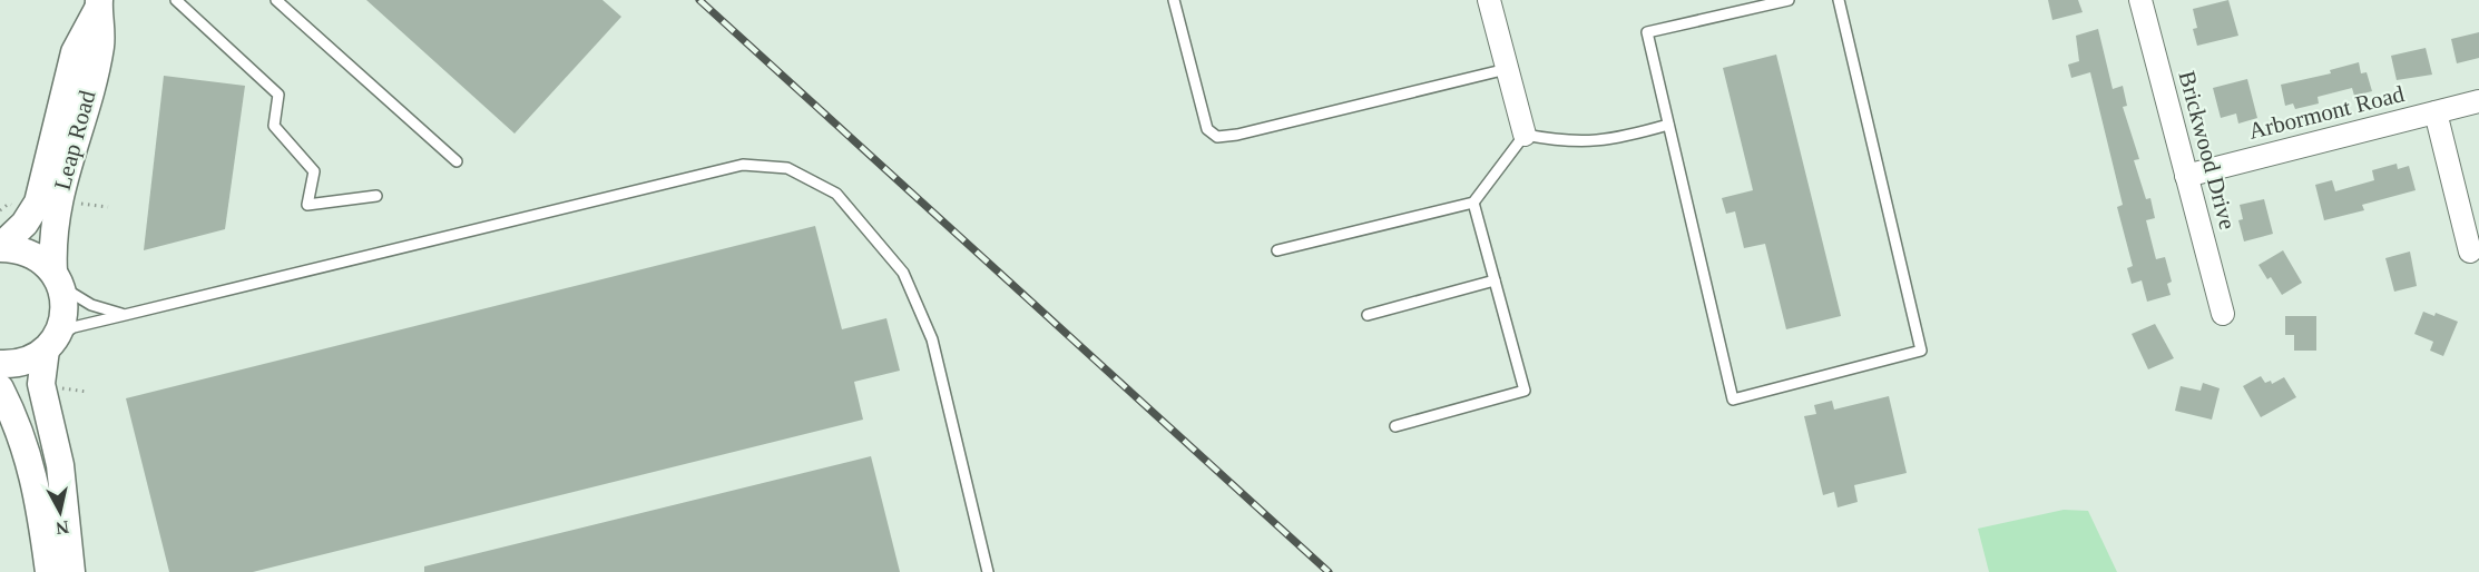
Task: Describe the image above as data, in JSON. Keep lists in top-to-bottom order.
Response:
{
  "streets": {
    "street": ["Arbormont Road", "Leap Road", "Brickwood Drive"]
  },
  "crossings": [
    ["Arbormont Road", "Brickwood Drive"]
  ],
  "north": "bottom"
}
